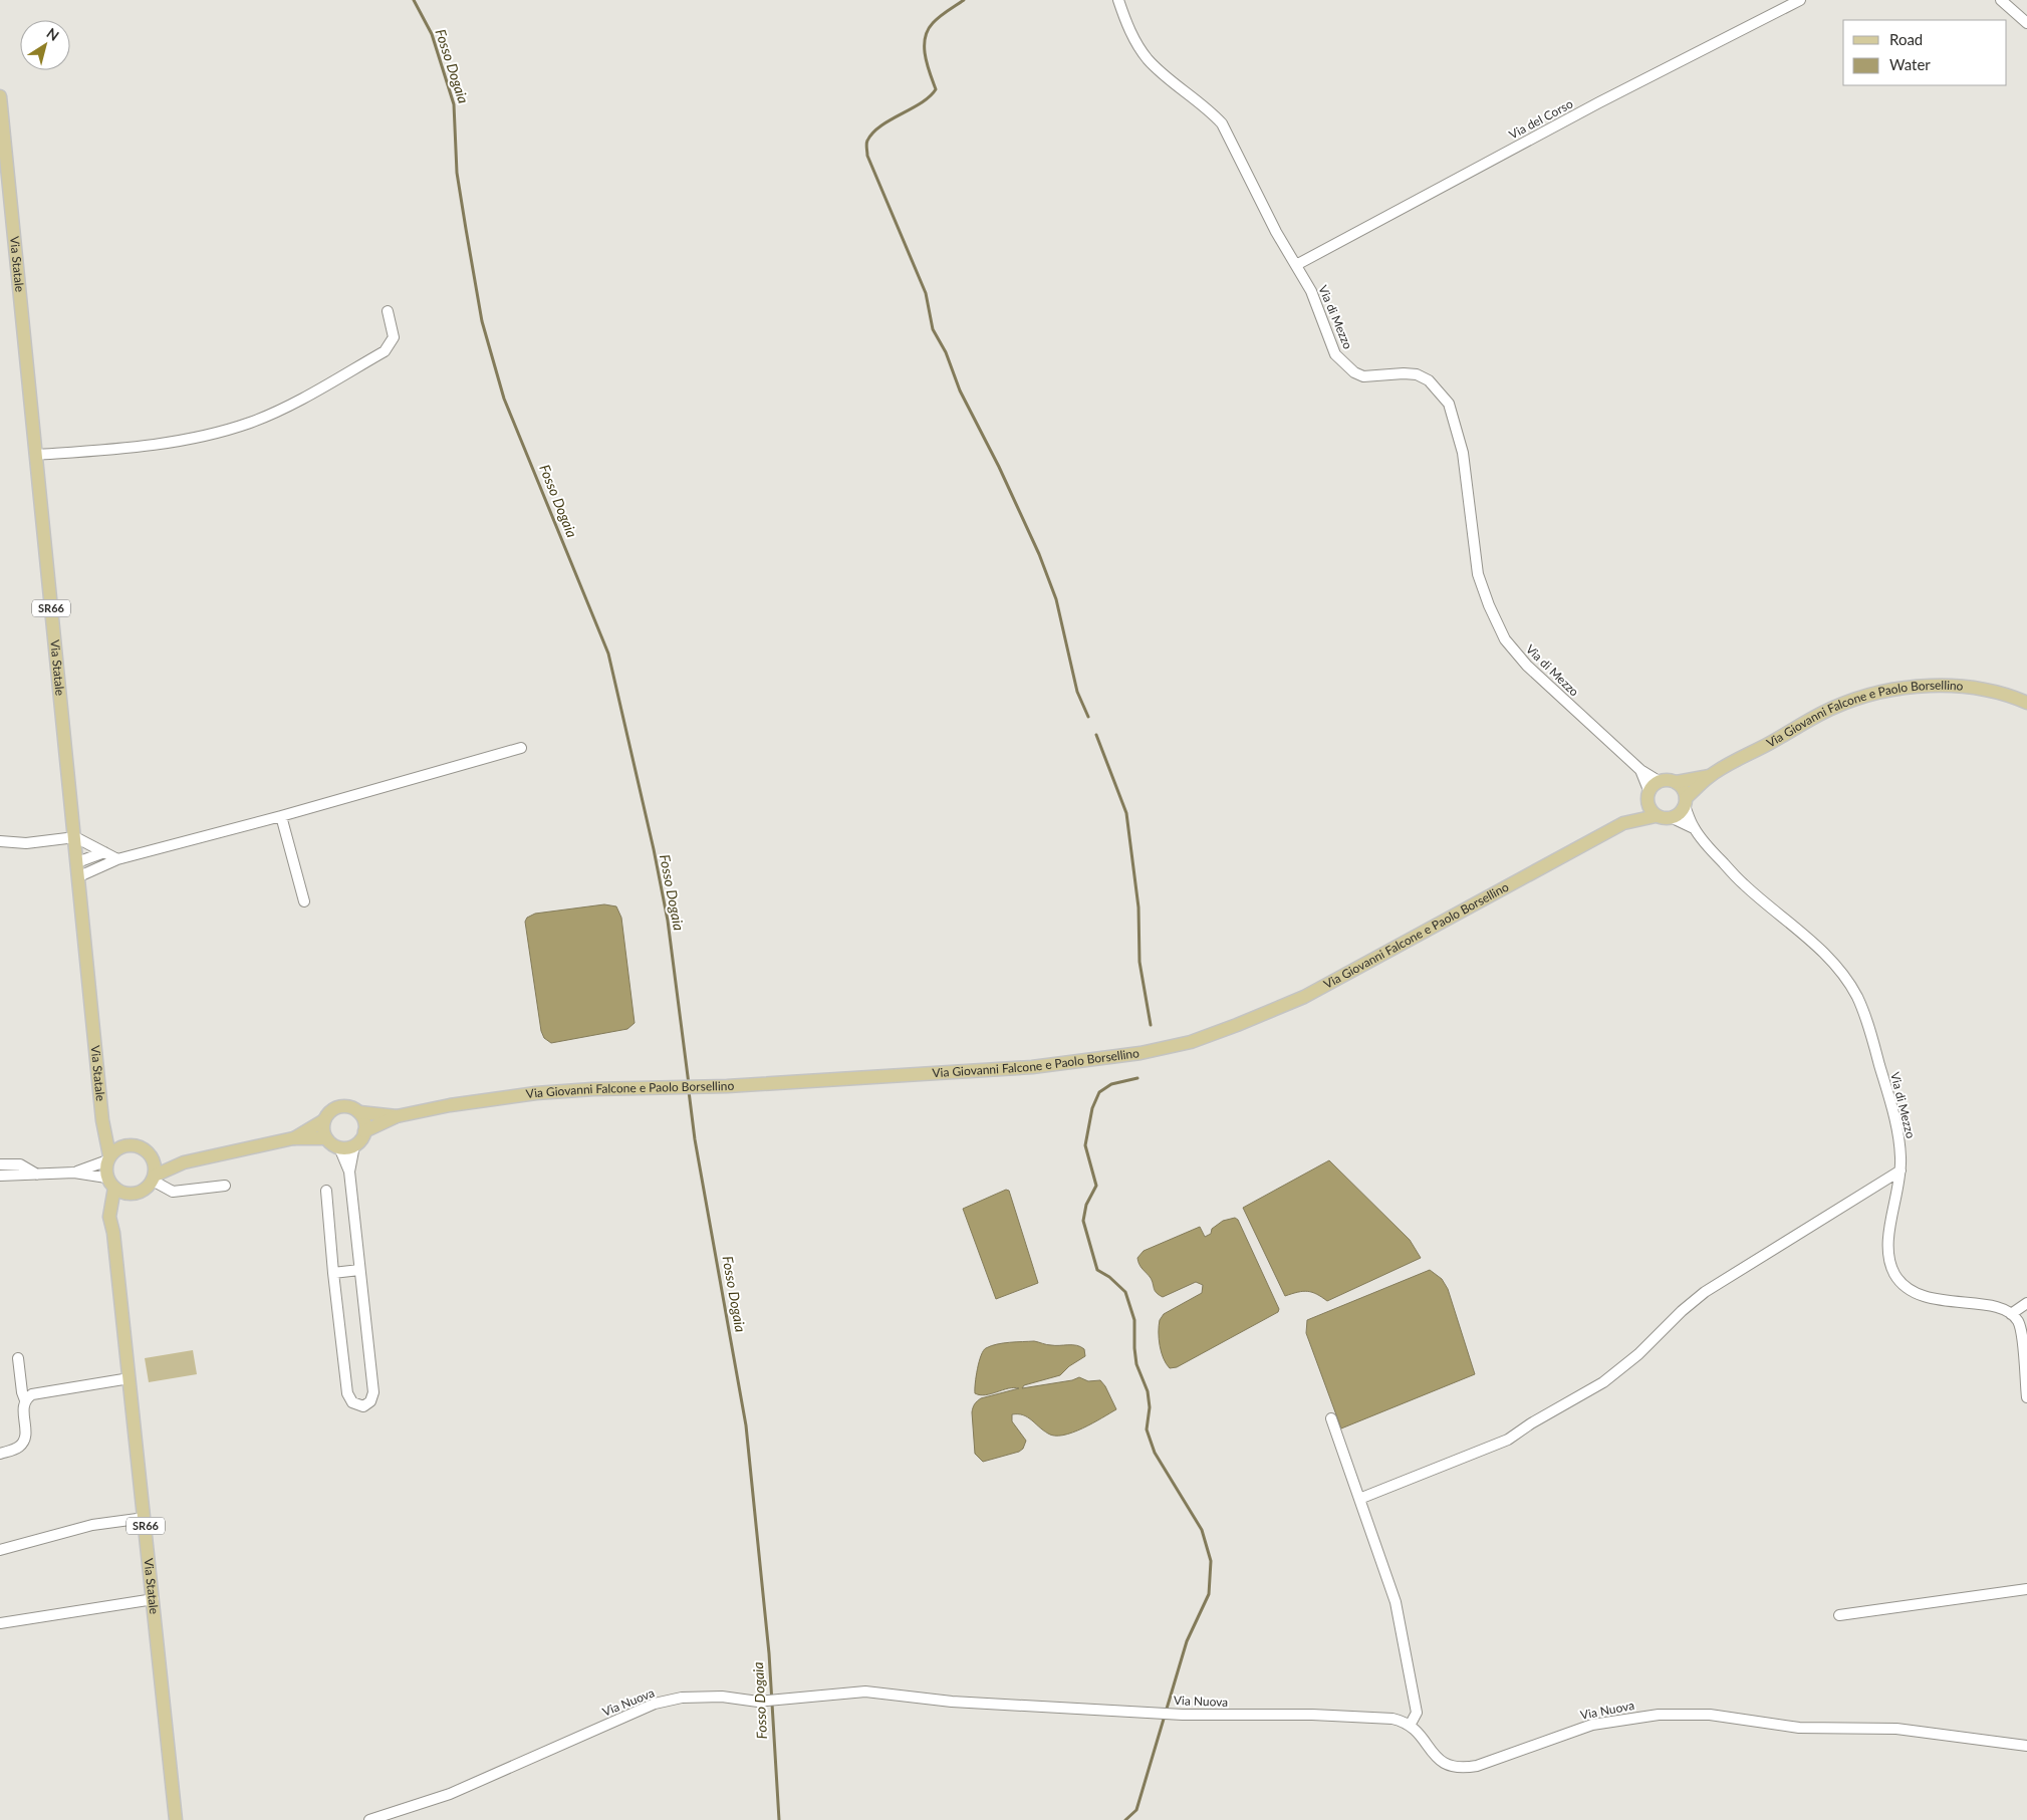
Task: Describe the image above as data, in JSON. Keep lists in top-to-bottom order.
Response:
{
  "streets": {
    "main road": ["Via Statale", "SR66", "Via Giovanni Falcone e Paolo Borsellino"],
    "street": ["Via del Corso", "Via di Mezzo", "Via Nuova"]
  },
  "crossings": [
    ["Via del Corso", "Via di Mezzo"],
    ["Via Statale", "SR66"],
    ["Via Statale", "Via Giovanni Falcone e Paolo Borsellino"],
    ["Via di Mezzo", "Via Giovanni Falcone e Paolo Borsellino"],
    ["SR66", "Via Giovanni Falcone e Paolo Borsellino"]
  ],
  "water": ["Fosso Dogaia"],
  "legend": ["Road", "Water"],
  "north": "top right"
}
